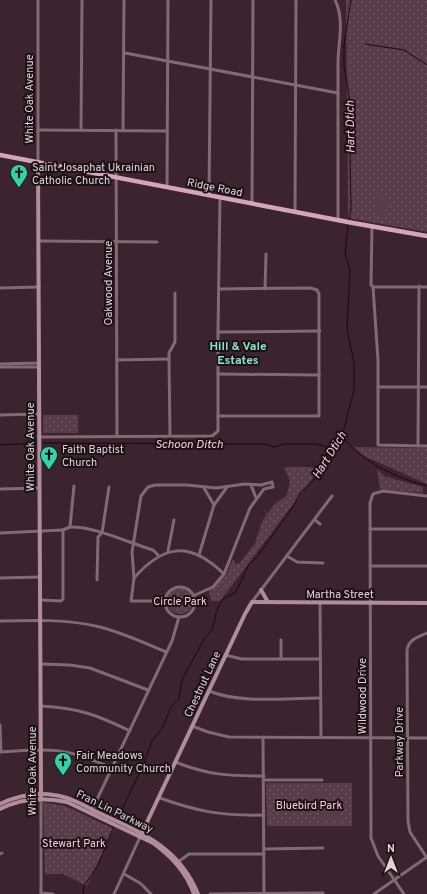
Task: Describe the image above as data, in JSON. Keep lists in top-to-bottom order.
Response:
{
  "streets": {
    "main road": ["Ridge Road"],
    "street": [
      "White Oak Avenue",
      "Oakwood Avenue",
      "Martha Street",
      "Chestnut Lane",
      "Wildwood Drive",
      "Parkway Drive",
      "Fran Lin Parkway"
    ]
  },
  "crossings": [
    ["White Oak Avenue", "Ridge Road"],
    ["White Oak Avenue", "Fran Lin Parkway"],
    ["Ridge Road", "Oakwood Avenue"],
    ["Martha Street", "Chestnut Lane"],
    ["Martha Street", "Wildwood Drive"],
    ["Chestnut Lane", "Fran Lin Parkway"]
  ],
  "districts": ["Hill & Vale Estates"],
  "water": ["Hart Dtich", "Schoon Ditch"],
  "parks": ["Circle Park", "Bluebird Park", "Stewart Park"],
  "places": {
    "church": ["Saint Josaphat Ukrainian Catholic Church", "Faith Baptist Church", "Fair Meadows Community Church"]
  },
  "north": "top"
}
